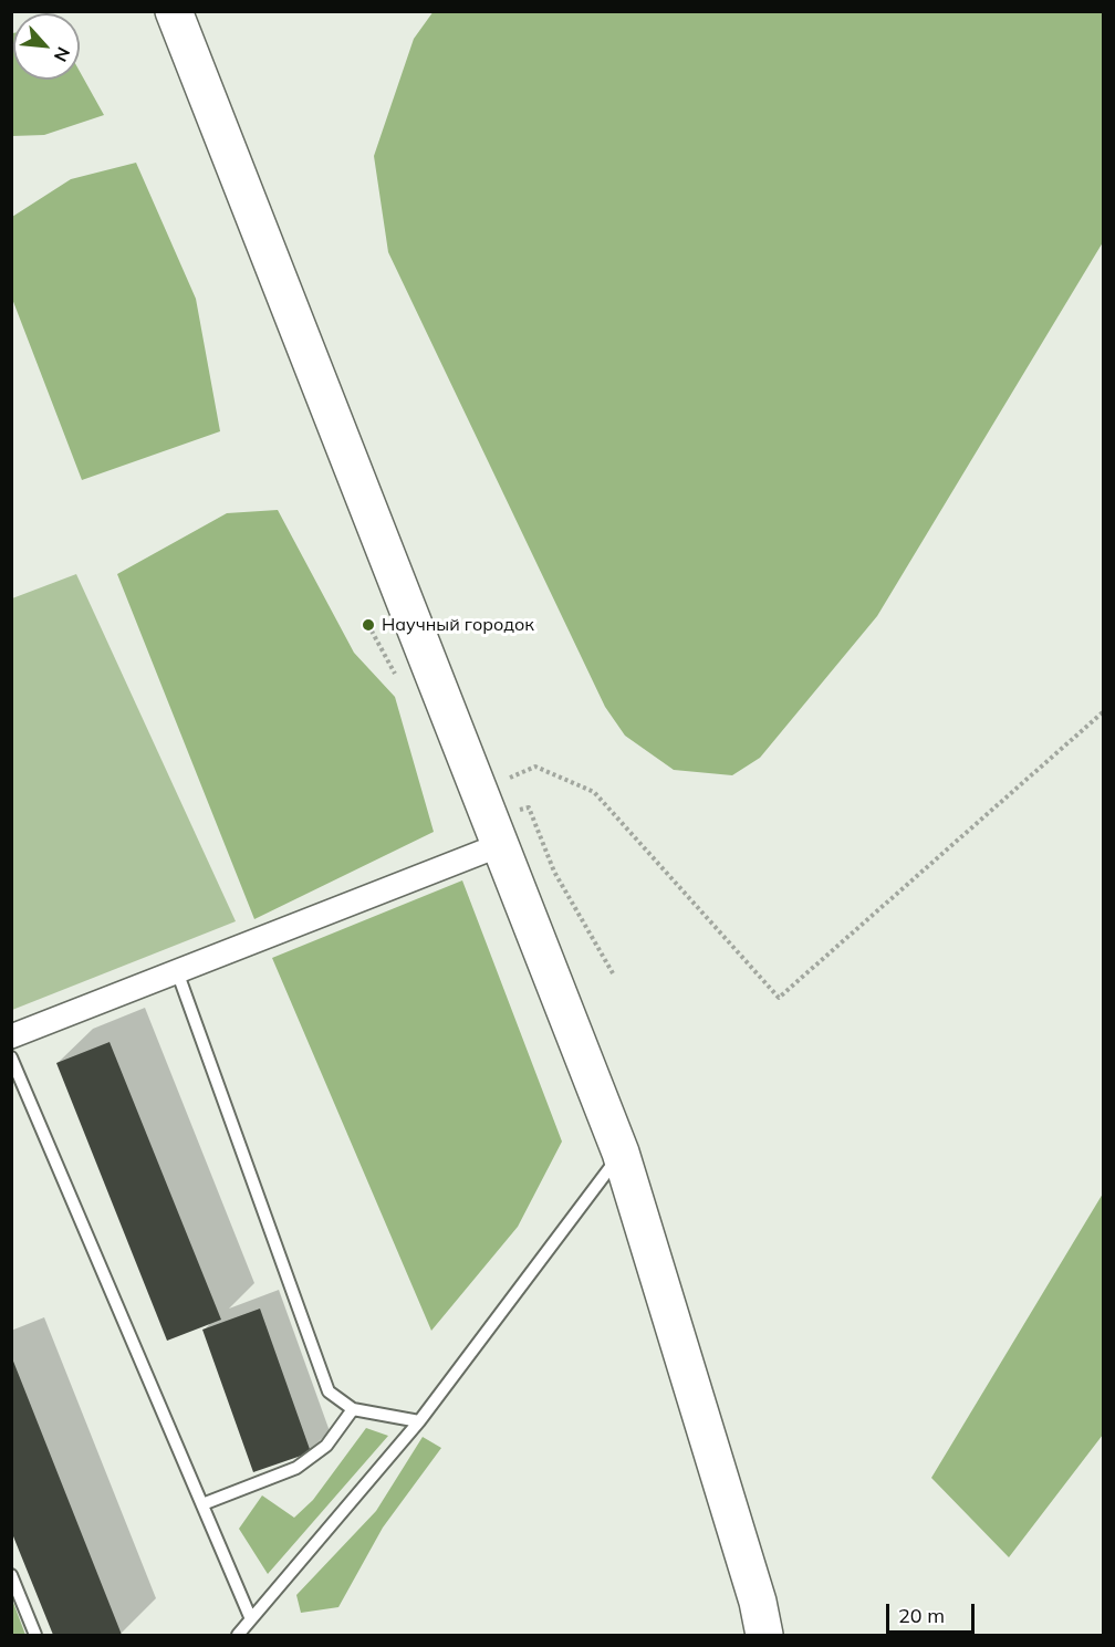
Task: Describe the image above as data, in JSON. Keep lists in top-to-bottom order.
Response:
{
  "places": ["Научный городок"],
  "scale_bar": "20 m",
  "north": "bottom right"
}
